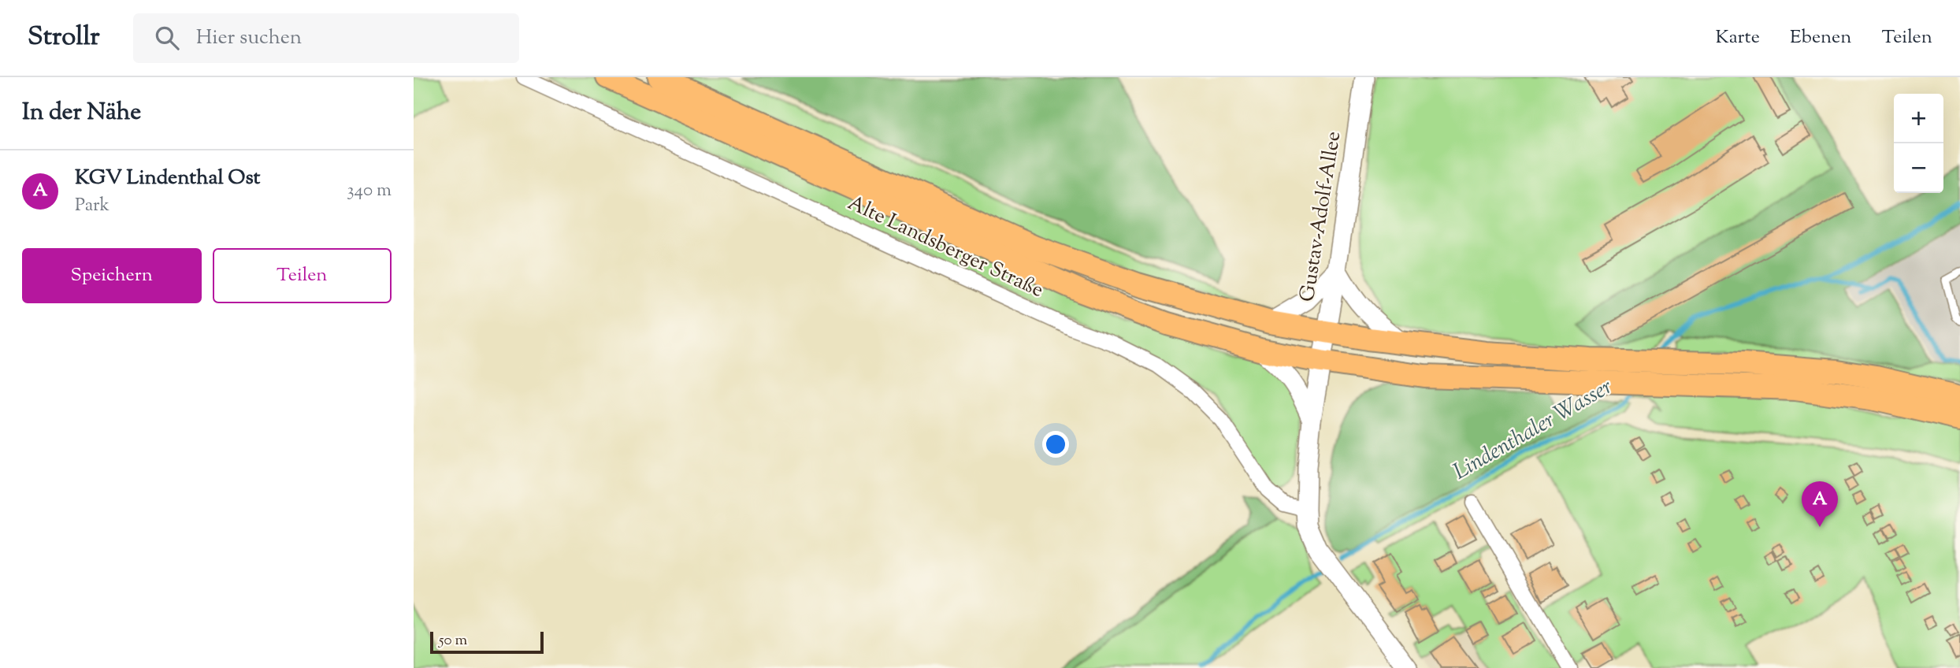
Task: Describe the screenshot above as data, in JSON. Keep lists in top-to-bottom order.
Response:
{
  "streets": {
    "street": ["Gustav-Adolf-Allee", "Alte Landsberger Straße"]
  },
  "crossings": [
    ["Gustav-Adolf-Allee", "Alte Landsberger Straße"]
  ],
  "water": ["Lindenthaler Wasser"],
  "scale_bar": "50 m",
  "page": {
    "header": "Strollr",
    "search": "Hier suchen",
    "nav": ["Karte", "Ebenen", "Teilen"],
    "heading": "In der Nähe",
    "map_buttons": ["+", "−"],
    "list": [
      {
        "mark": "A",
        "name": "KGV Lindenthal Ost",
        "note": "Park",
        "value": "340 m"
      }
    ],
    "buttons": ["Speichern", "Teilen"],
    "pins": "A",
    "scale": "50 m"
  }
}
